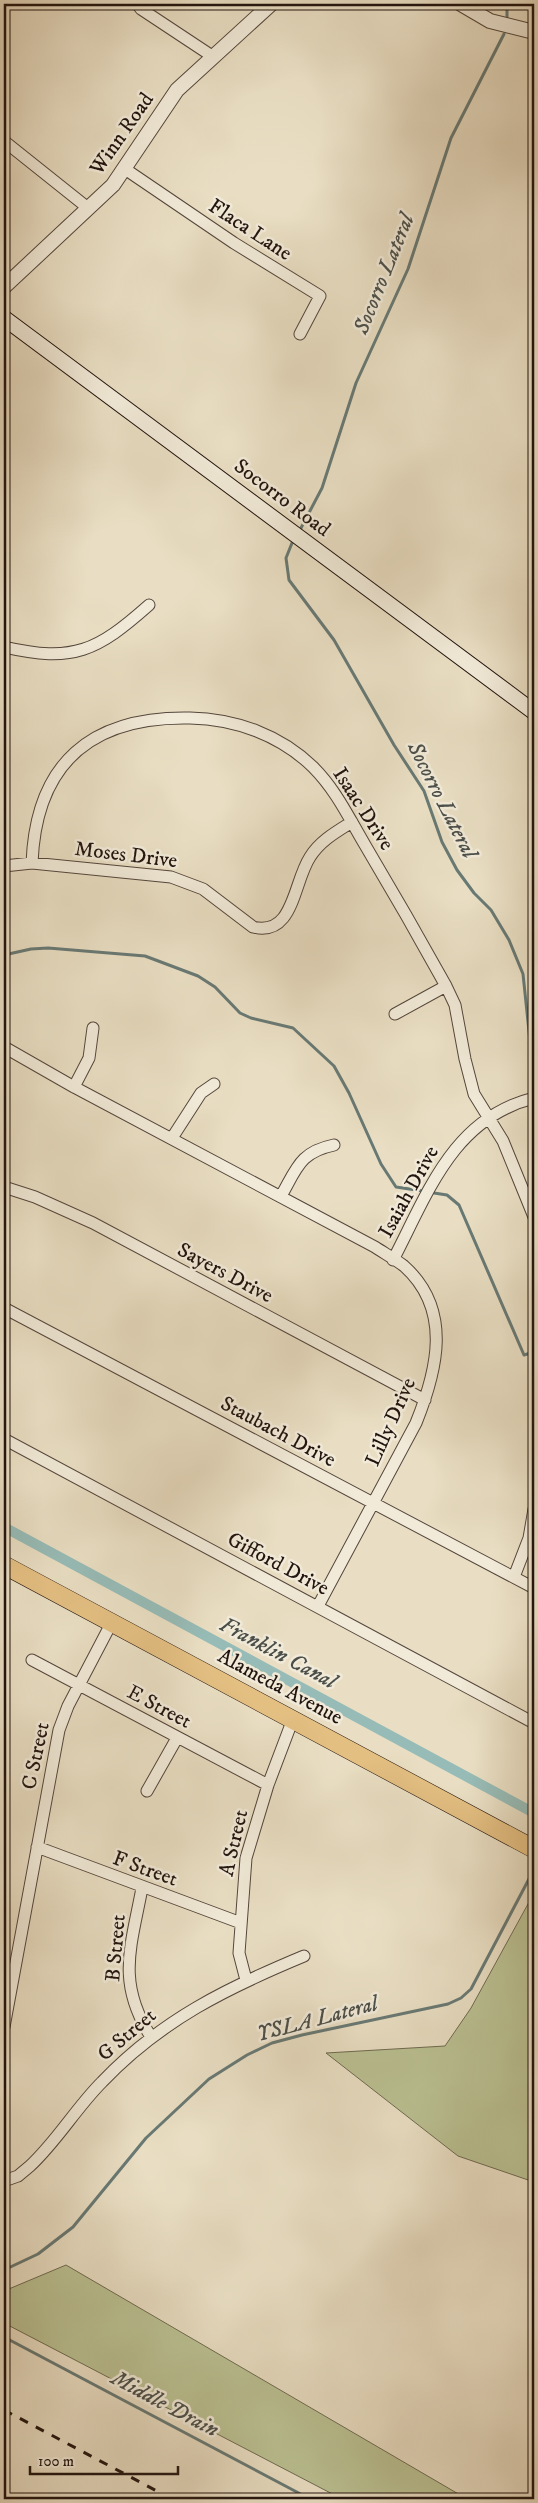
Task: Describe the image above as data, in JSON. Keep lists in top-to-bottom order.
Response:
{
  "streets": {
    "main road": ["Socorro Road", "Alameda Avenue"],
    "street": [
      "Winn Road",
      "Flaca Lane",
      "Isaac Drive",
      "Moses Drive",
      "Isaiah Drive",
      "Sayers Drive",
      "Lilly Drive",
      "Staubach Drive",
      "Gifford Drive",
      "E Street",
      "C Street",
      "A Street",
      "F Street",
      "B Street",
      "G Street"
    ]
  },
  "crossings": [
    ["Winn Road", "Flaca Lane"],
    ["Isaac Drive", "Moses Drive"],
    ["Isaac Drive", "Isaiah Drive"],
    ["Isaiah Drive", "Lilly Drive"],
    ["Sayers Drive", "Lilly Drive"],
    ["Lilly Drive", "Staubach Drive"],
    ["Lilly Drive", "Gifford Drive"],
    ["Alameda Avenue", "C Street"],
    ["Alameda Avenue", "A Street"],
    ["E Street", "C Street"],
    ["E Street", "A Street"],
    ["C Street", "F Street"],
    ["A Street", "F Street"],
    ["A Street", "G Street"],
    ["F Street", "B Street"],
    ["B Street", "G Street"]
  ],
  "water": [
    "Socorro Lateral",
    "Franklin Canal",
    "YSLA Lateral",
    "Middle Drain"
  ],
  "scale_bar": "100 m"
}
